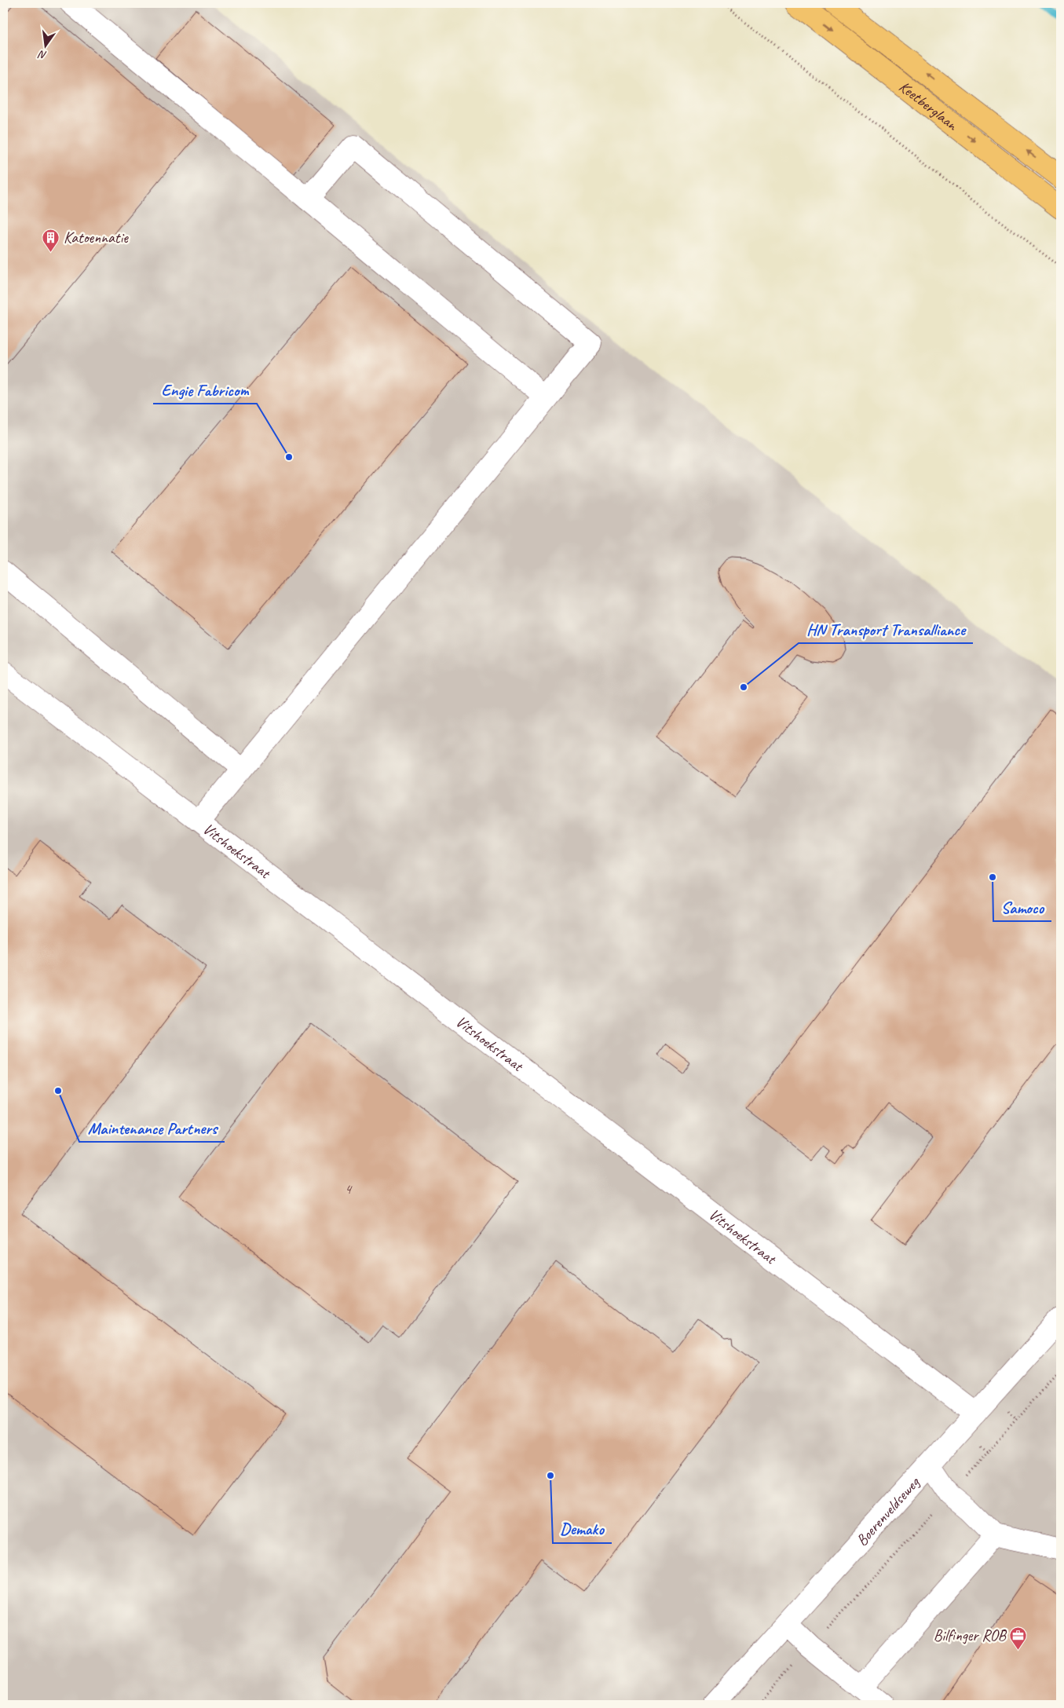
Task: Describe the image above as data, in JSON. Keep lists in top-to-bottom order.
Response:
{
  "streets": {
    "main road": ["Keetberglaan"],
    "street": ["Vitshoekstraat", "Boerenveldseweg"]
  },
  "crossings": [
    ["Vitshoekstraat", "Boerenveldseweg"]
  ],
  "places": {
    "building": ["Katoennatie"],
    "other": [
      "Engie Fabricom",
      "HN Transport Transalliance",
      "Samoco",
      "Maintenance Partners",
      "Demako"
    ],
    "office": ["Bilfinger ROB"]
  },
  "house_numbers": ["4"],
  "north": "bottom"
}
